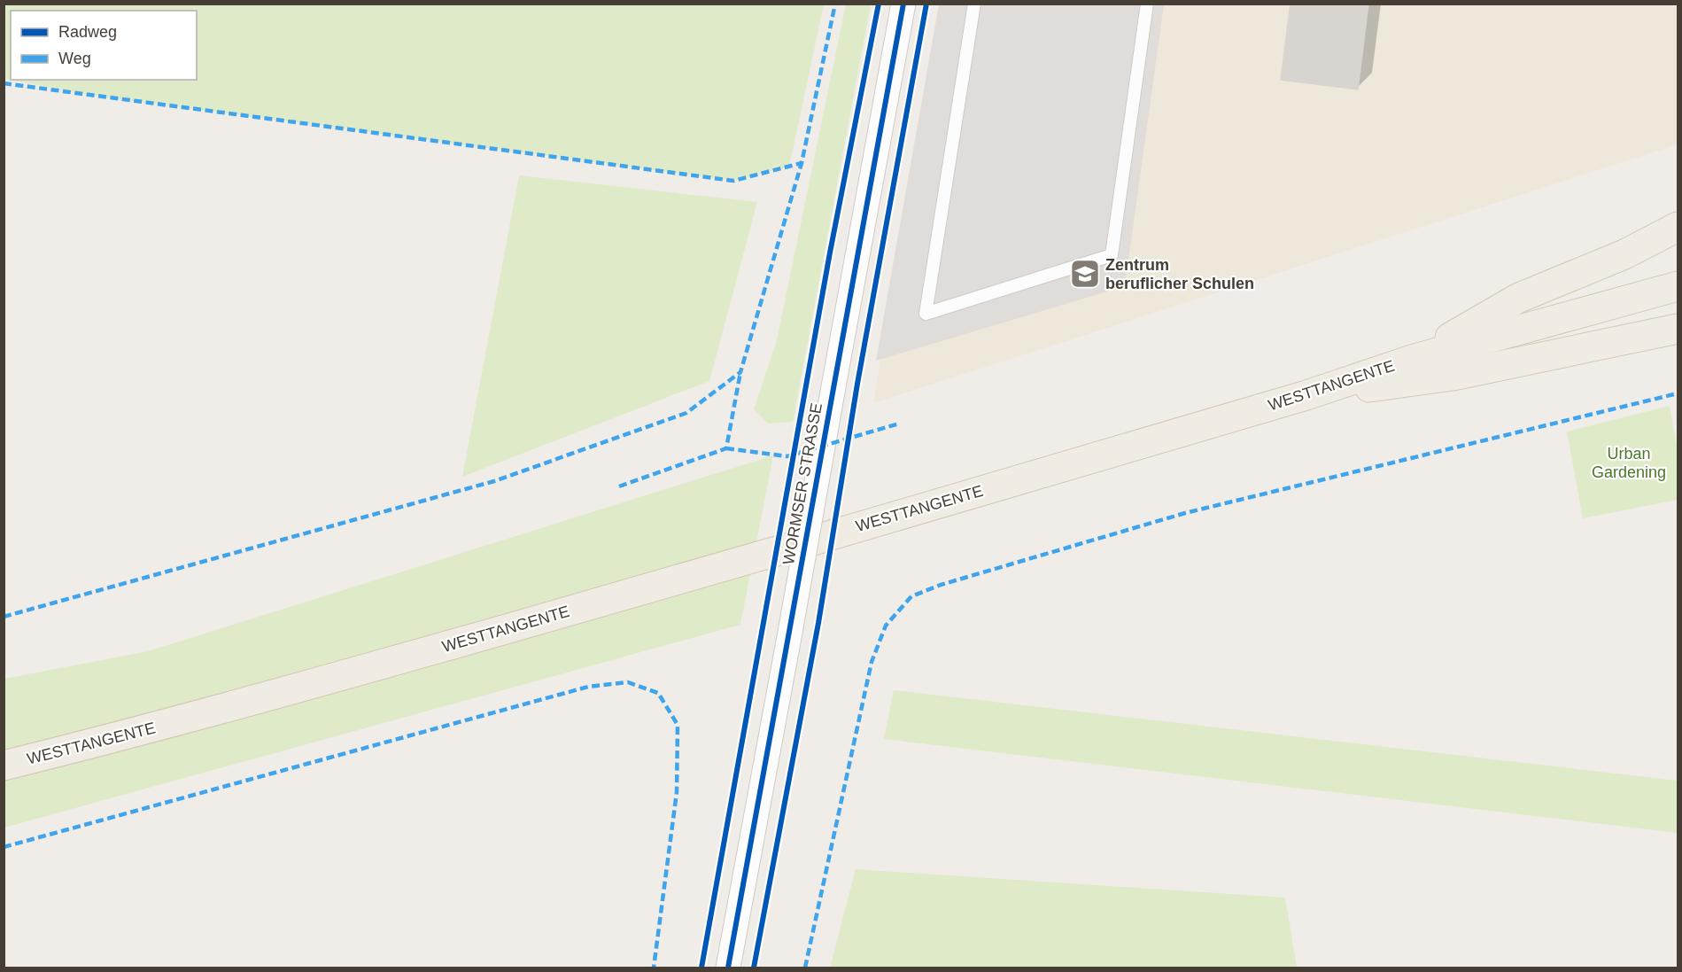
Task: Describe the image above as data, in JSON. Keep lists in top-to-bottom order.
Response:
{
  "streets": {
    "main road": ["WESTTANGENTE"],
    "street": ["WORMSER STRASSE"]
  },
  "parks": ["Urban Gardening"],
  "places": {
    "school or university": ["Zentrum beruflicher Schulen"]
  },
  "legend": ["Radweg", "Weg"]
}
